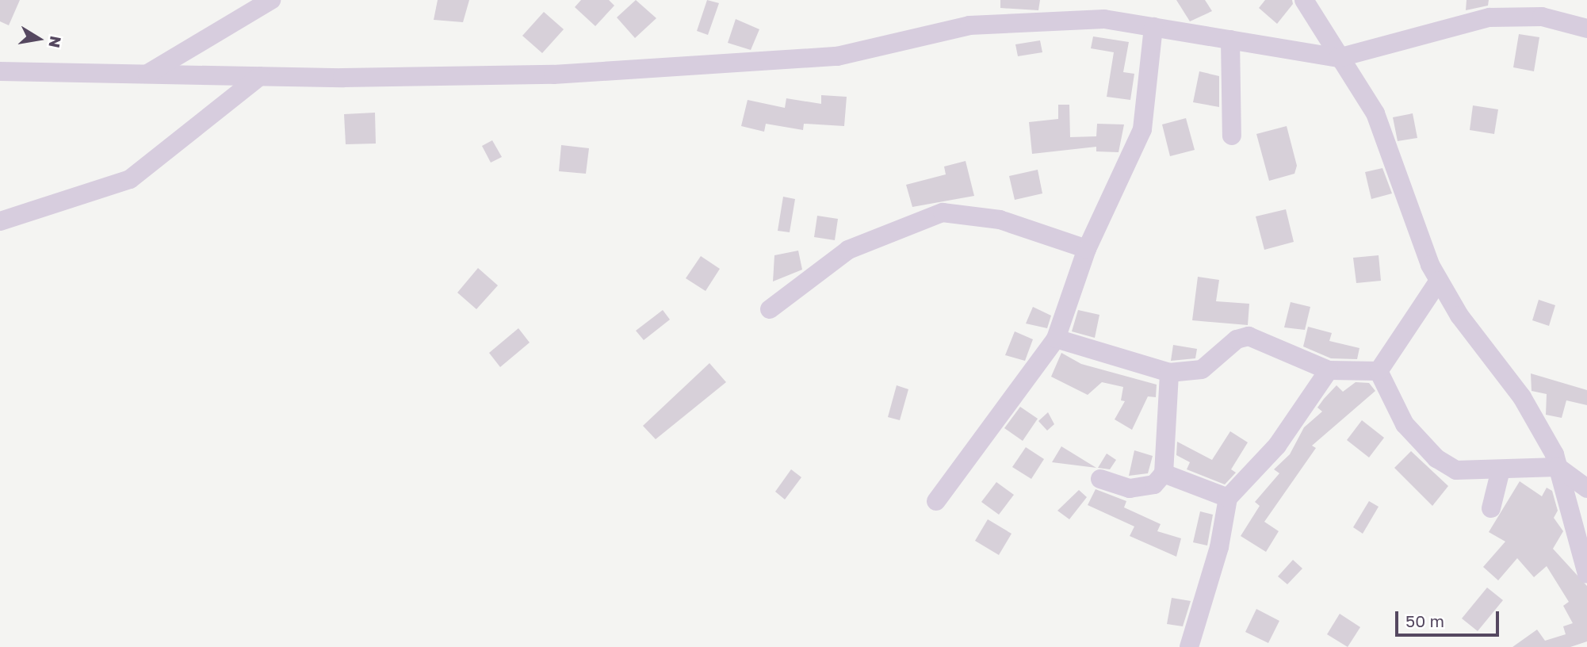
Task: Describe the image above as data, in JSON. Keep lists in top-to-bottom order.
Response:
{
  "scale_bar": "50 m",
  "north": "right"
}
